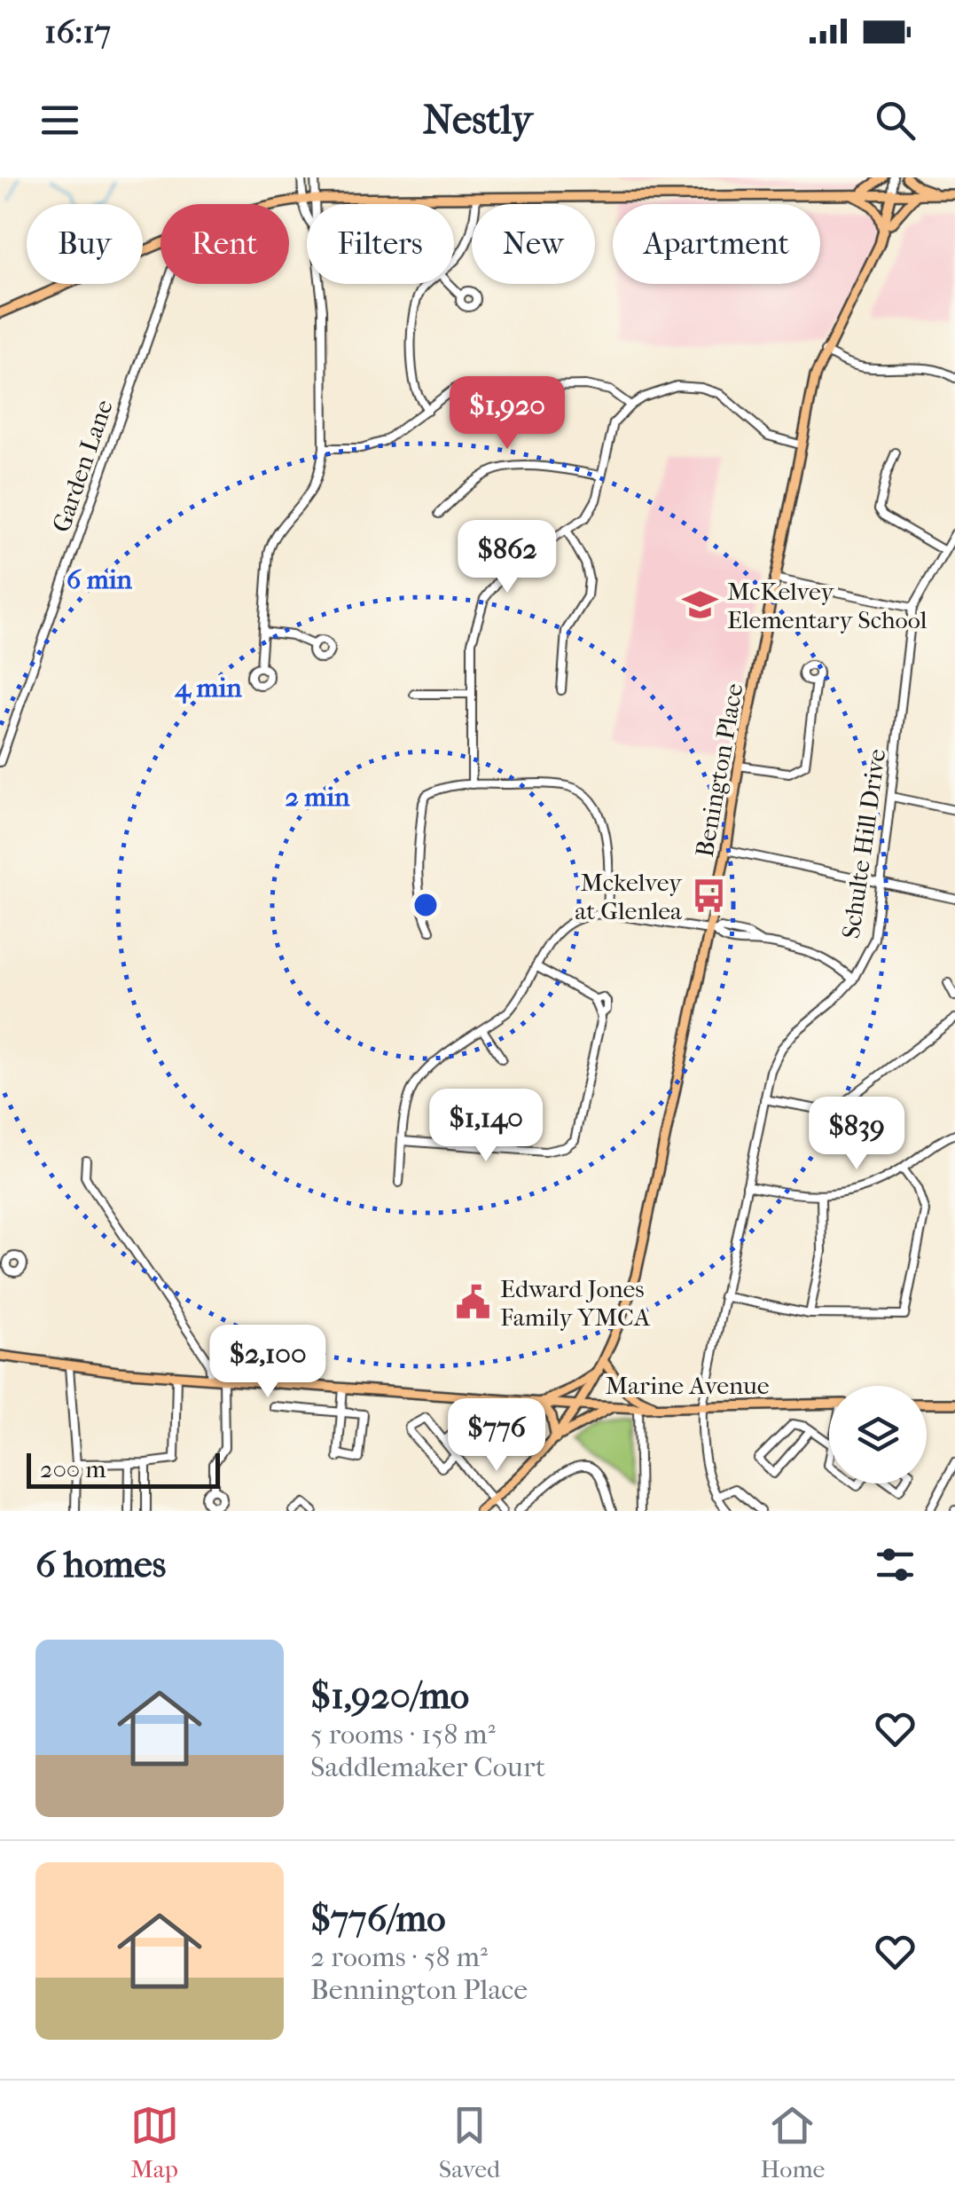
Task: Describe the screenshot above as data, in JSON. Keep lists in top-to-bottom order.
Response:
{
  "streets": {
    "main road": ["Benington Place", "Marine Avenue"],
    "street": ["Garden Lane", "Schulte Hill Drive"]
  },
  "crossings": [
    ["Benington Place", "Marine Avenue"],
    ["Schulte Hill Drive", "Marine Avenue"]
  ],
  "places": {
    "school or university": ["McKelvey Elementary School"],
    "bus stop": ["Mckelvey at Glenlea"],
    "public building": ["Edward Jones Family YMCA"]
  },
  "scale_bar": "200 m",
  "page": {
    "status": "16:17",
    "header": "Nestly",
    "chip": [
      "Buy",
      "Rent",
      "Filters",
      "New",
      "Apartment"
    ],
    "price": [
      "$1,920",
      "$862",
      "$1,140",
      "$839",
      "$2,100",
      "$776"
    ],
    "scale": "200 m",
    "heading": "6 homes",
    "list": [
      {
        "name": "$1,920/mo",
        "note": "5 rooms · 158 m² · Saddlemaker Court"
      },
      {
        "name": "$776/mo",
        "note": "2 rooms · 58 m² · Bennington Place"
      }
    ],
    "tabs": ["Map", "Saved", "Home"]
  },
  "rings": ["6 min", "4 min", "2 min"]
}
